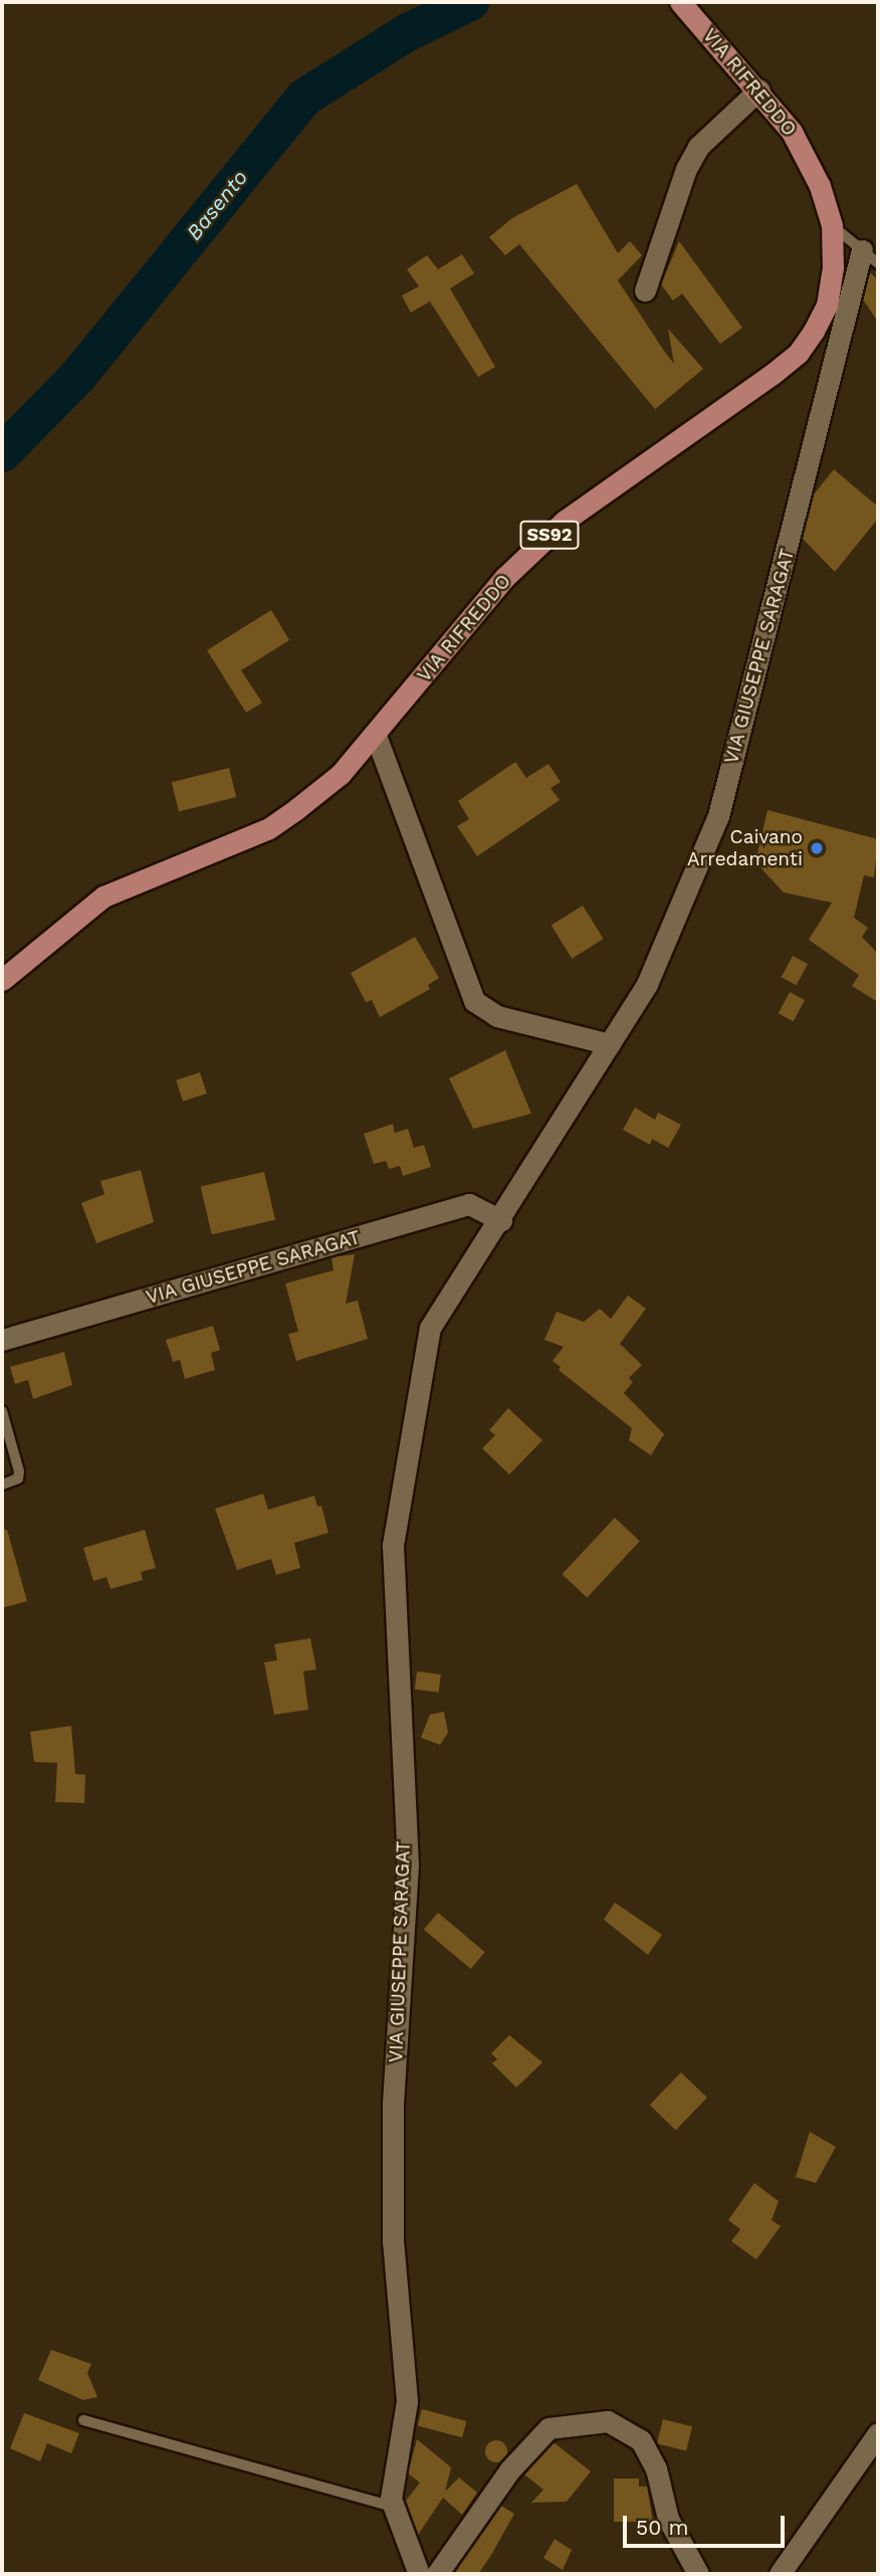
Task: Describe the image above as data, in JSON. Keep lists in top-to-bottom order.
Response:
{
  "streets": {
    "main road": ["VIA RIFREDDO", "SS92"],
    "street": ["VIA GIUSEPPE SARAGAT"]
  },
  "water": ["Basento"],
  "places": ["Caivano Arredamenti"],
  "scale_bar": "50 m"
}
